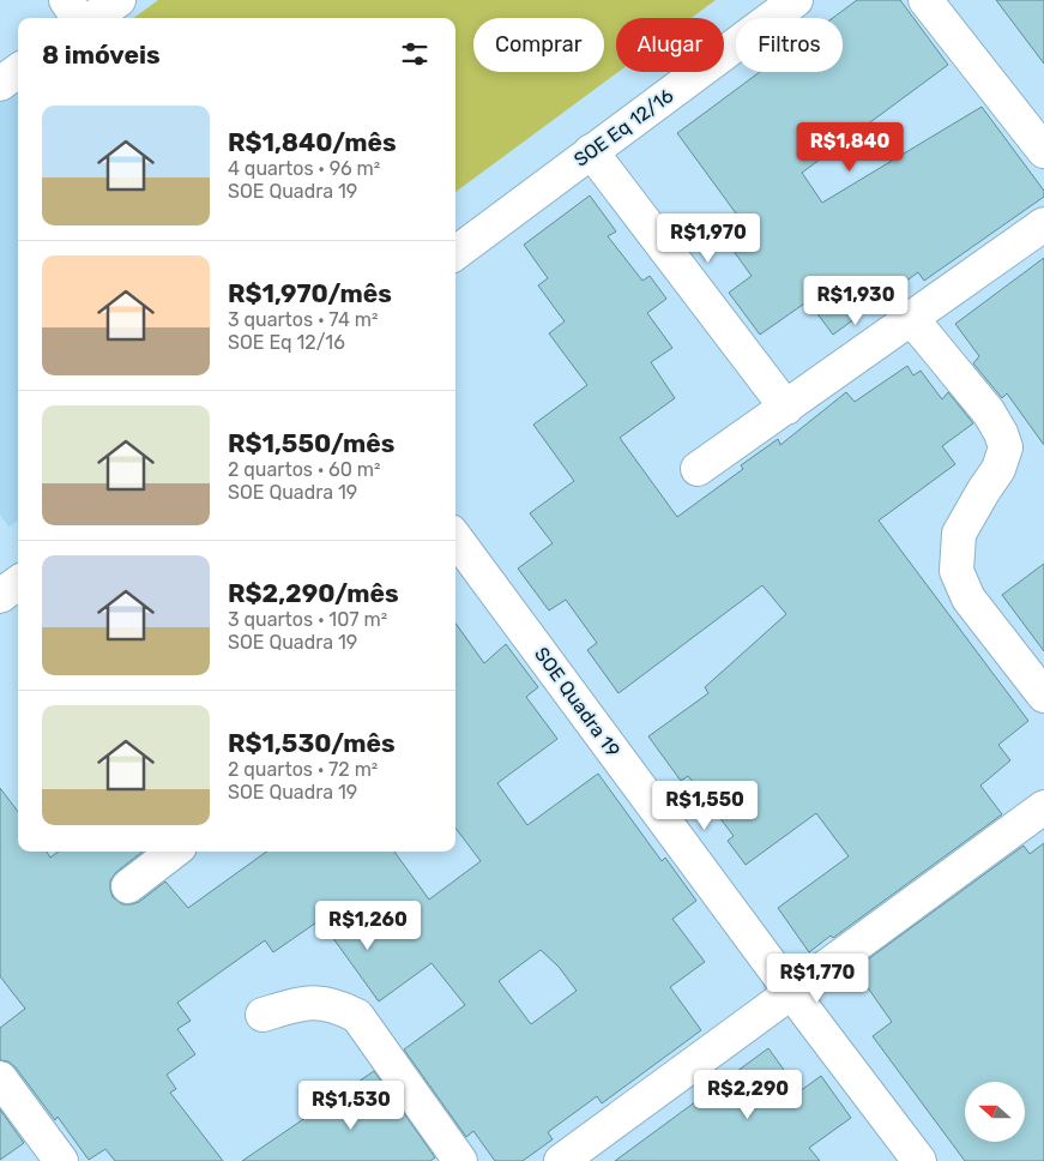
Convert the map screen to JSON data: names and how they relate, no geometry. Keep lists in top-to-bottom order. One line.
{"streets":{"street":["SOE Eq 12/16","SOE Quadra 19"]},"north":"left","page":{"chip":["Comprar","Alugar","Filtros"],"heading":"8 imóveis","list":[{"name":"R$1,840/mês","note":"4 quartos · 96 m² · SOE Quadra 19"},{"name":"R$1,970/mês","note":"3 quartos · 74 m² · SOE Eq 12/16"},{"name":"R$1,550/mês","note":"2 quartos · 60 m² · SOE Quadra 19"},{"name":"R$2,290/mês","note":"3 quartos · 107 m² · SOE Quadra 19"},{"name":"R$1,530/mês","note":"2 quartos · 72 m² · SOE Quadra 19"}],"price":["R$1,840","R$1,970","R$1,930","R$1,550","R$1,260","R$1,770","R$2,290","R$1,530"]}}
